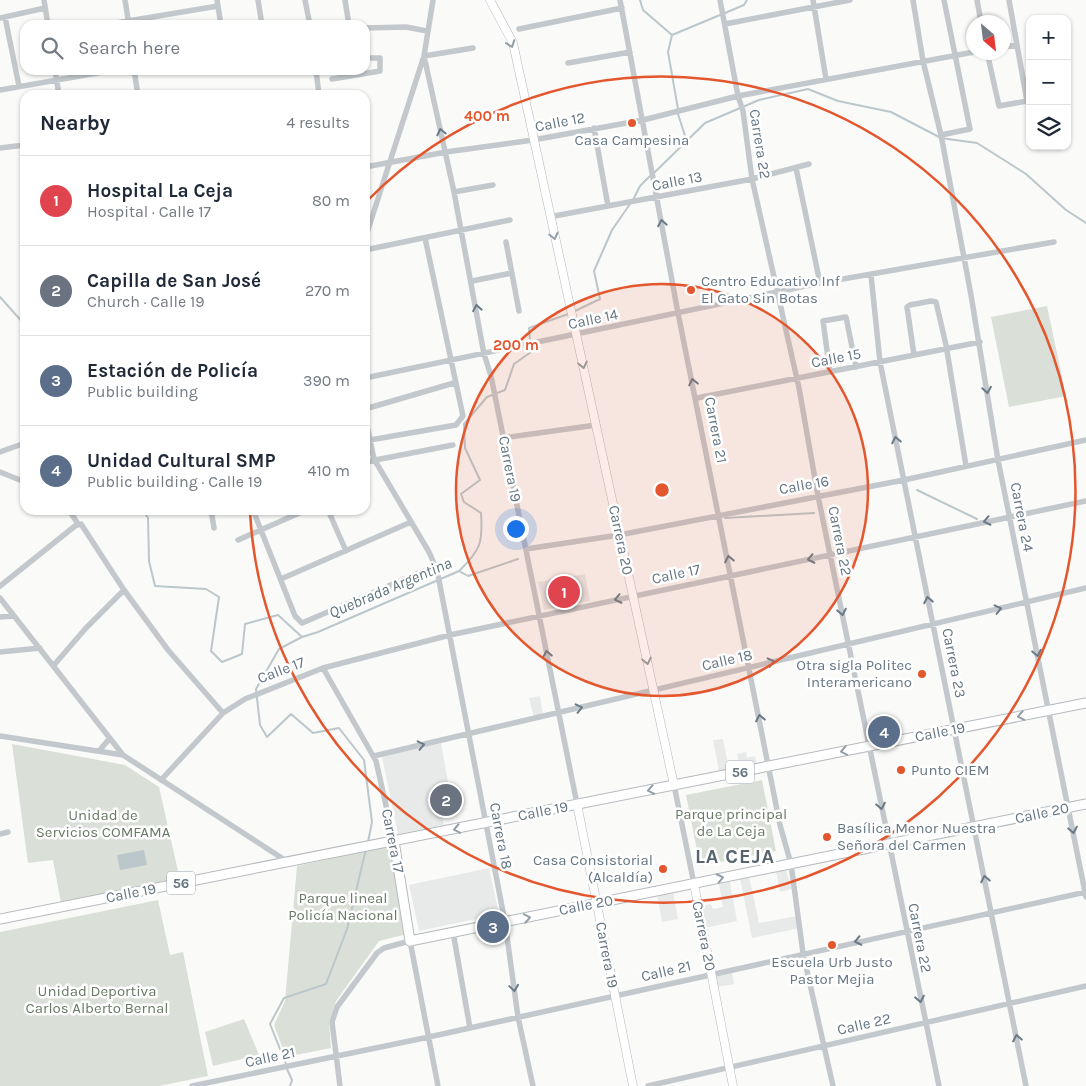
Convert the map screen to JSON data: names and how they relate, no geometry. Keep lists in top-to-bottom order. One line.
{"streets":{"main road":["Carrera 19","Carrera 20","Calle 19","56","Calle 20","Carrera 17"],"street":["Calle 12","Carrera 22","Calle 13","Calle 14","Calle 15","Carrera 21","Calle 16","Carrera 24","Calle 17","Calle 18","Carrera 23","Carrera 18","Calle 21","Calle 22"]},"crossings":[["Calle 12","Carrera 22"],["Calle 12","Carrera 21"],["Calle 12","Carrera 19"],["Calle 12","Carrera 24"],["Calle 12","Carrera 20"],["Carrera 22","Calle 13"],["Carrera 22","Calle 14"],["Carrera 22","Calle 15"],["Carrera 22","Calle 16"],["Carrera 22","Calle 17"],["Carrera 22","Calle 18"],["Carrera 22","Calle 19"],["Carrera 22","Calle 20"],["Carrera 22","Calle 21"],["Carrera 22","Calle 22"],["Calle 13","Carrera 21"],["Calle 13","Carrera 20"],["Calle 14","Carrera 21"],["Calle 14","Carrera 19"],["Calle 14","Carrera 24"],["Calle 14","Carrera 20"],["Calle 14","Carrera 23"],["Calle 15","Carrera 21"],["Calle 15","Carrera 24"],["Calle 15","Carrera 23"],["Carrera 21","Calle 16"],["Carrera 21","Calle 17"],["Carrera 21","Calle 18"],["Carrera 21","Calle 19"],["Carrera 21","Calle 20"],["Carrera 21","Calle 21"],["Carrera 21","Calle 22"],["Carrera 19","Calle 16"],["Carrera 19","Calle 17"],["Carrera 19","Calle 18"],["Carrera 19","Calle 19"],["Carrera 19","Calle 20"],["Carrera 19","Calle 21"],["Calle 16","Carrera 24"],["Calle 16","Carrera 20"],["Calle 16","Carrera 23"],["Carrera 24","Calle 17"],["Carrera 24","Calle 18"],["Carrera 24","Calle 19"],["Carrera 24","Calle 20"],["Carrera 24","Calle 21"],["Carrera 20","Calle 17"],["Carrera 20","Calle 18"],["Carrera 20","Calle 19"],["Carrera 20","Calle 20"],["Carrera 20","Calle 21"],["Carrera 20","Calle 22"],["Calle 17","Carrera 23"],["Calle 17","Carrera 18"],["Calle 17","Carrera 17"],["Calle 18","Carrera 23"],["Calle 18","Carrera 18"],["Calle 18","Carrera 17"],["Carrera 23","Calle 19"],["Carrera 23","Calle 20"],["Carrera 23","Calle 21"],["Carrera 23","Calle 22"],["Calle 19","Carrera 18"],["Calle 19","Carrera 17"],["Calle 20","Carrera 18"],["Calle 20","Carrera 17"],["Carrera 18","Calle 21"],["Carrera 17","Calle 21"]],"one_way":["Carrera 20","Calle 18","Carrera 23"],"districts":["LA CEJA"],"water":["Quebrada Argentina"],"parks":["Parque principal de La Ceja","Unidad de Servicios COMFAMA","Parque lineal Policía Nacional","Unidad Deportiva Carlos Alberto Bernal"],"places":["Casa Campesina","Centro Educativo Inf El Gato Sin Botas","Otra sigla Politec Interamericano","Punto CIEM","Basílica Menor Nuestra Señora del Carmen","Casa Consistorial (Alcaldía)","Escuela Urb Justo Pastor Mejia"],"north":"bottom right","page":{"map_buttons":["+","−"],"search":"Search here","heading":["Nearby","4 results"],"list":[{"mark":"1","name":"Hospital La Ceja","note":"Hospital · Calle 17","value":"80 m"},{"mark":"2","name":"Capilla de San José","note":"Church · Calle 19","value":"270 m"},{"mark":"3","name":"Estación de Policía","note":"Public building","value":"390 m"},{"mark":"4","name":"Unidad Cultural SMP","note":"Public building · Calle 19","value":"410 m"}],"pins":["1","4","2","3"]},"rings":["400 m","200 m"]}
